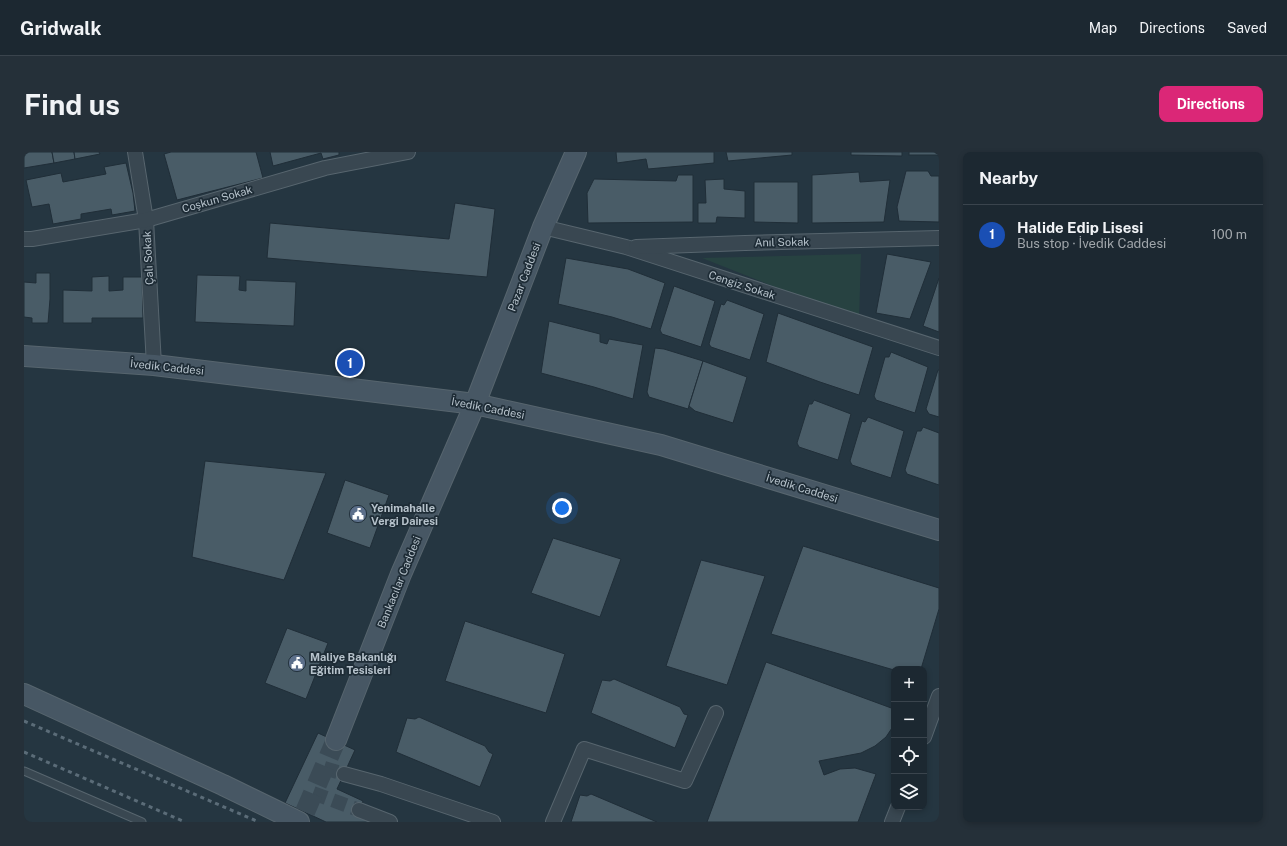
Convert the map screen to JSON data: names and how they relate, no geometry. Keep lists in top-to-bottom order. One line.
{"streets":{"main road":["Pazar Caddesi","İvedik Caddesi","Bankacılar Caddesi"],"street":["Coşkun Sokak","Anıl Sokak","Çalı Sokak","Cengiz Sokak"]},"crossings":[["Coşkun Sokak","Çalı Sokak"],["Anıl Sokak","Cengiz Sokak"],["Çalı Sokak","İvedik Caddesi"],["Pazar Caddesi","Cengiz Sokak"],["Pazar Caddesi","İvedik Caddesi"],["Pazar Caddesi","Bankacılar Caddesi"],["İvedik Caddesi","Bankacılar Caddesi"]],"places":{"public building":["Yenimahalle Vergi Dairesi","Maliye Bakanlığı Eğitim Tesisleri"]},"page":{"header":"Gridwalk","nav":["Map","Directions","Saved"],"buttons":"Directions","title":"Find us","heading":"Nearby","list":[{"mark":"1","name":"Halide Edip Lisesi","note":"Bus stop · İvedik Caddesi","value":"100 m"}],"pins":"1","map_buttons":["+","−"]}}
